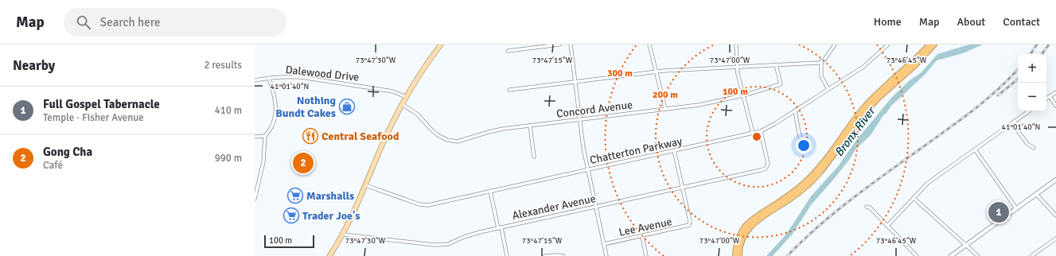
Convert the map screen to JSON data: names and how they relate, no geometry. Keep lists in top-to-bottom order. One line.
{"streets":{"street":["Dalewood Drive","Concord Avenue","Chatterton Parkway","Alexander Avenue","Lee Avenue"]},"crossings":[["Chatterton Parkway","Alexander Avenue"],["Alexander Avenue","Lee Avenue"]],"water":["Bronx River"],"places":{"shop":["Nothing Bundt Cakes"],"restaurant":["Central Seafood"],"supermarket":["Marshalls","Trader Joe's"]},"scale_bar":"100 m","page":{"header":"Map","search":"Search here","nav":["Home","Map","About","Contact"],"heading":["Nearby","2 results"],"map_buttons":["+","−"],"list":[{"mark":"1","name":"Full Gospel Tabernacle","note":"Temple · Fisher Avenue","value":"410 m"},{"mark":"2","name":"Gong Cha","note":"Café","value":"990 m"}],"pins":["2","1"],"scale":"100 m"},"coordinates":["73°47'30\"W","73°47'15\"W","73°47'00\"W","73°46'45\"W","41°01'40\"N"],"rings":["300 m","100 m","200 m"]}
